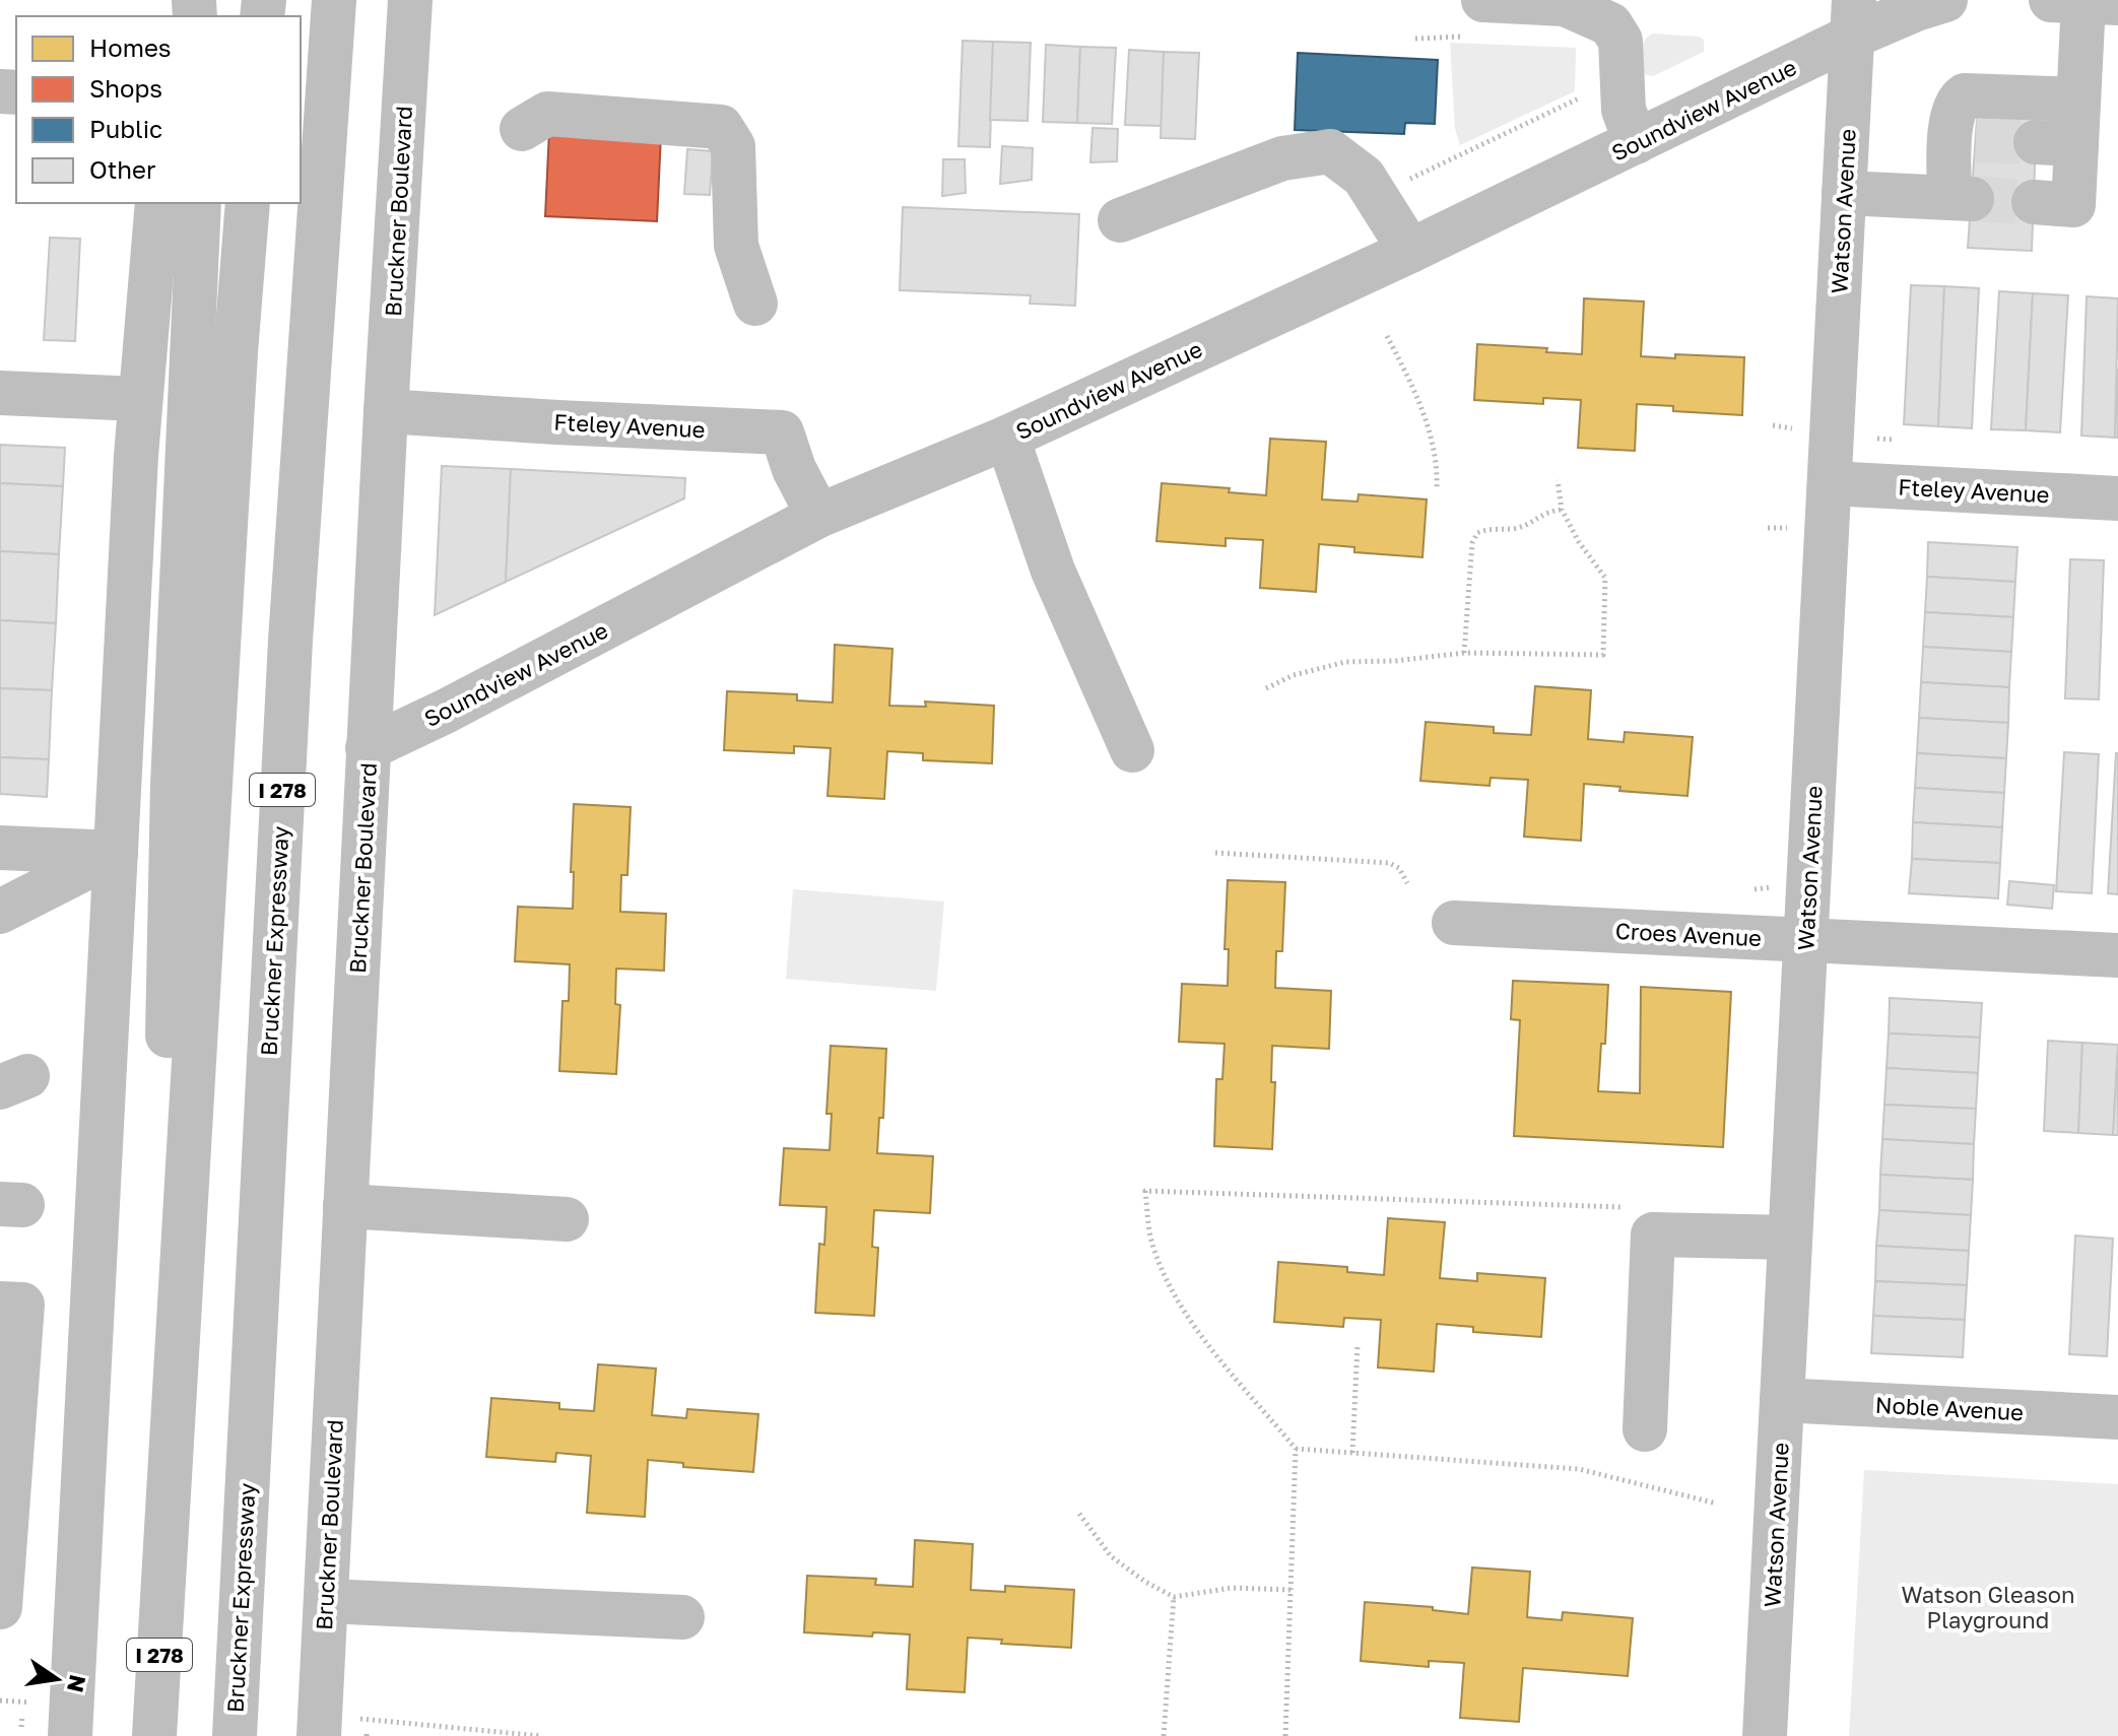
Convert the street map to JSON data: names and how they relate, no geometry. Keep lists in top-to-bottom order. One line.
{"streets":{"main road":["Soundview Avenue","Bruckner Boulevard","Watson Avenue","Fteley Avenue","I 278","Croes Avenue","Bruckner Expressway","Noble Avenue"]},"crossings":[["Soundview Avenue","Bruckner Boulevard"],["Soundview Avenue","Watson Avenue"],["Soundview Avenue","Fteley Avenue"],["Bruckner Boulevard","Fteley Avenue"],["Watson Avenue","Fteley Avenue"],["Watson Avenue","Croes Avenue"],["Watson Avenue","Noble Avenue"]],"parks":["Watson Gleason Playground"],"legend":["Homes","Shops","Public","Other"],"north":"right"}
